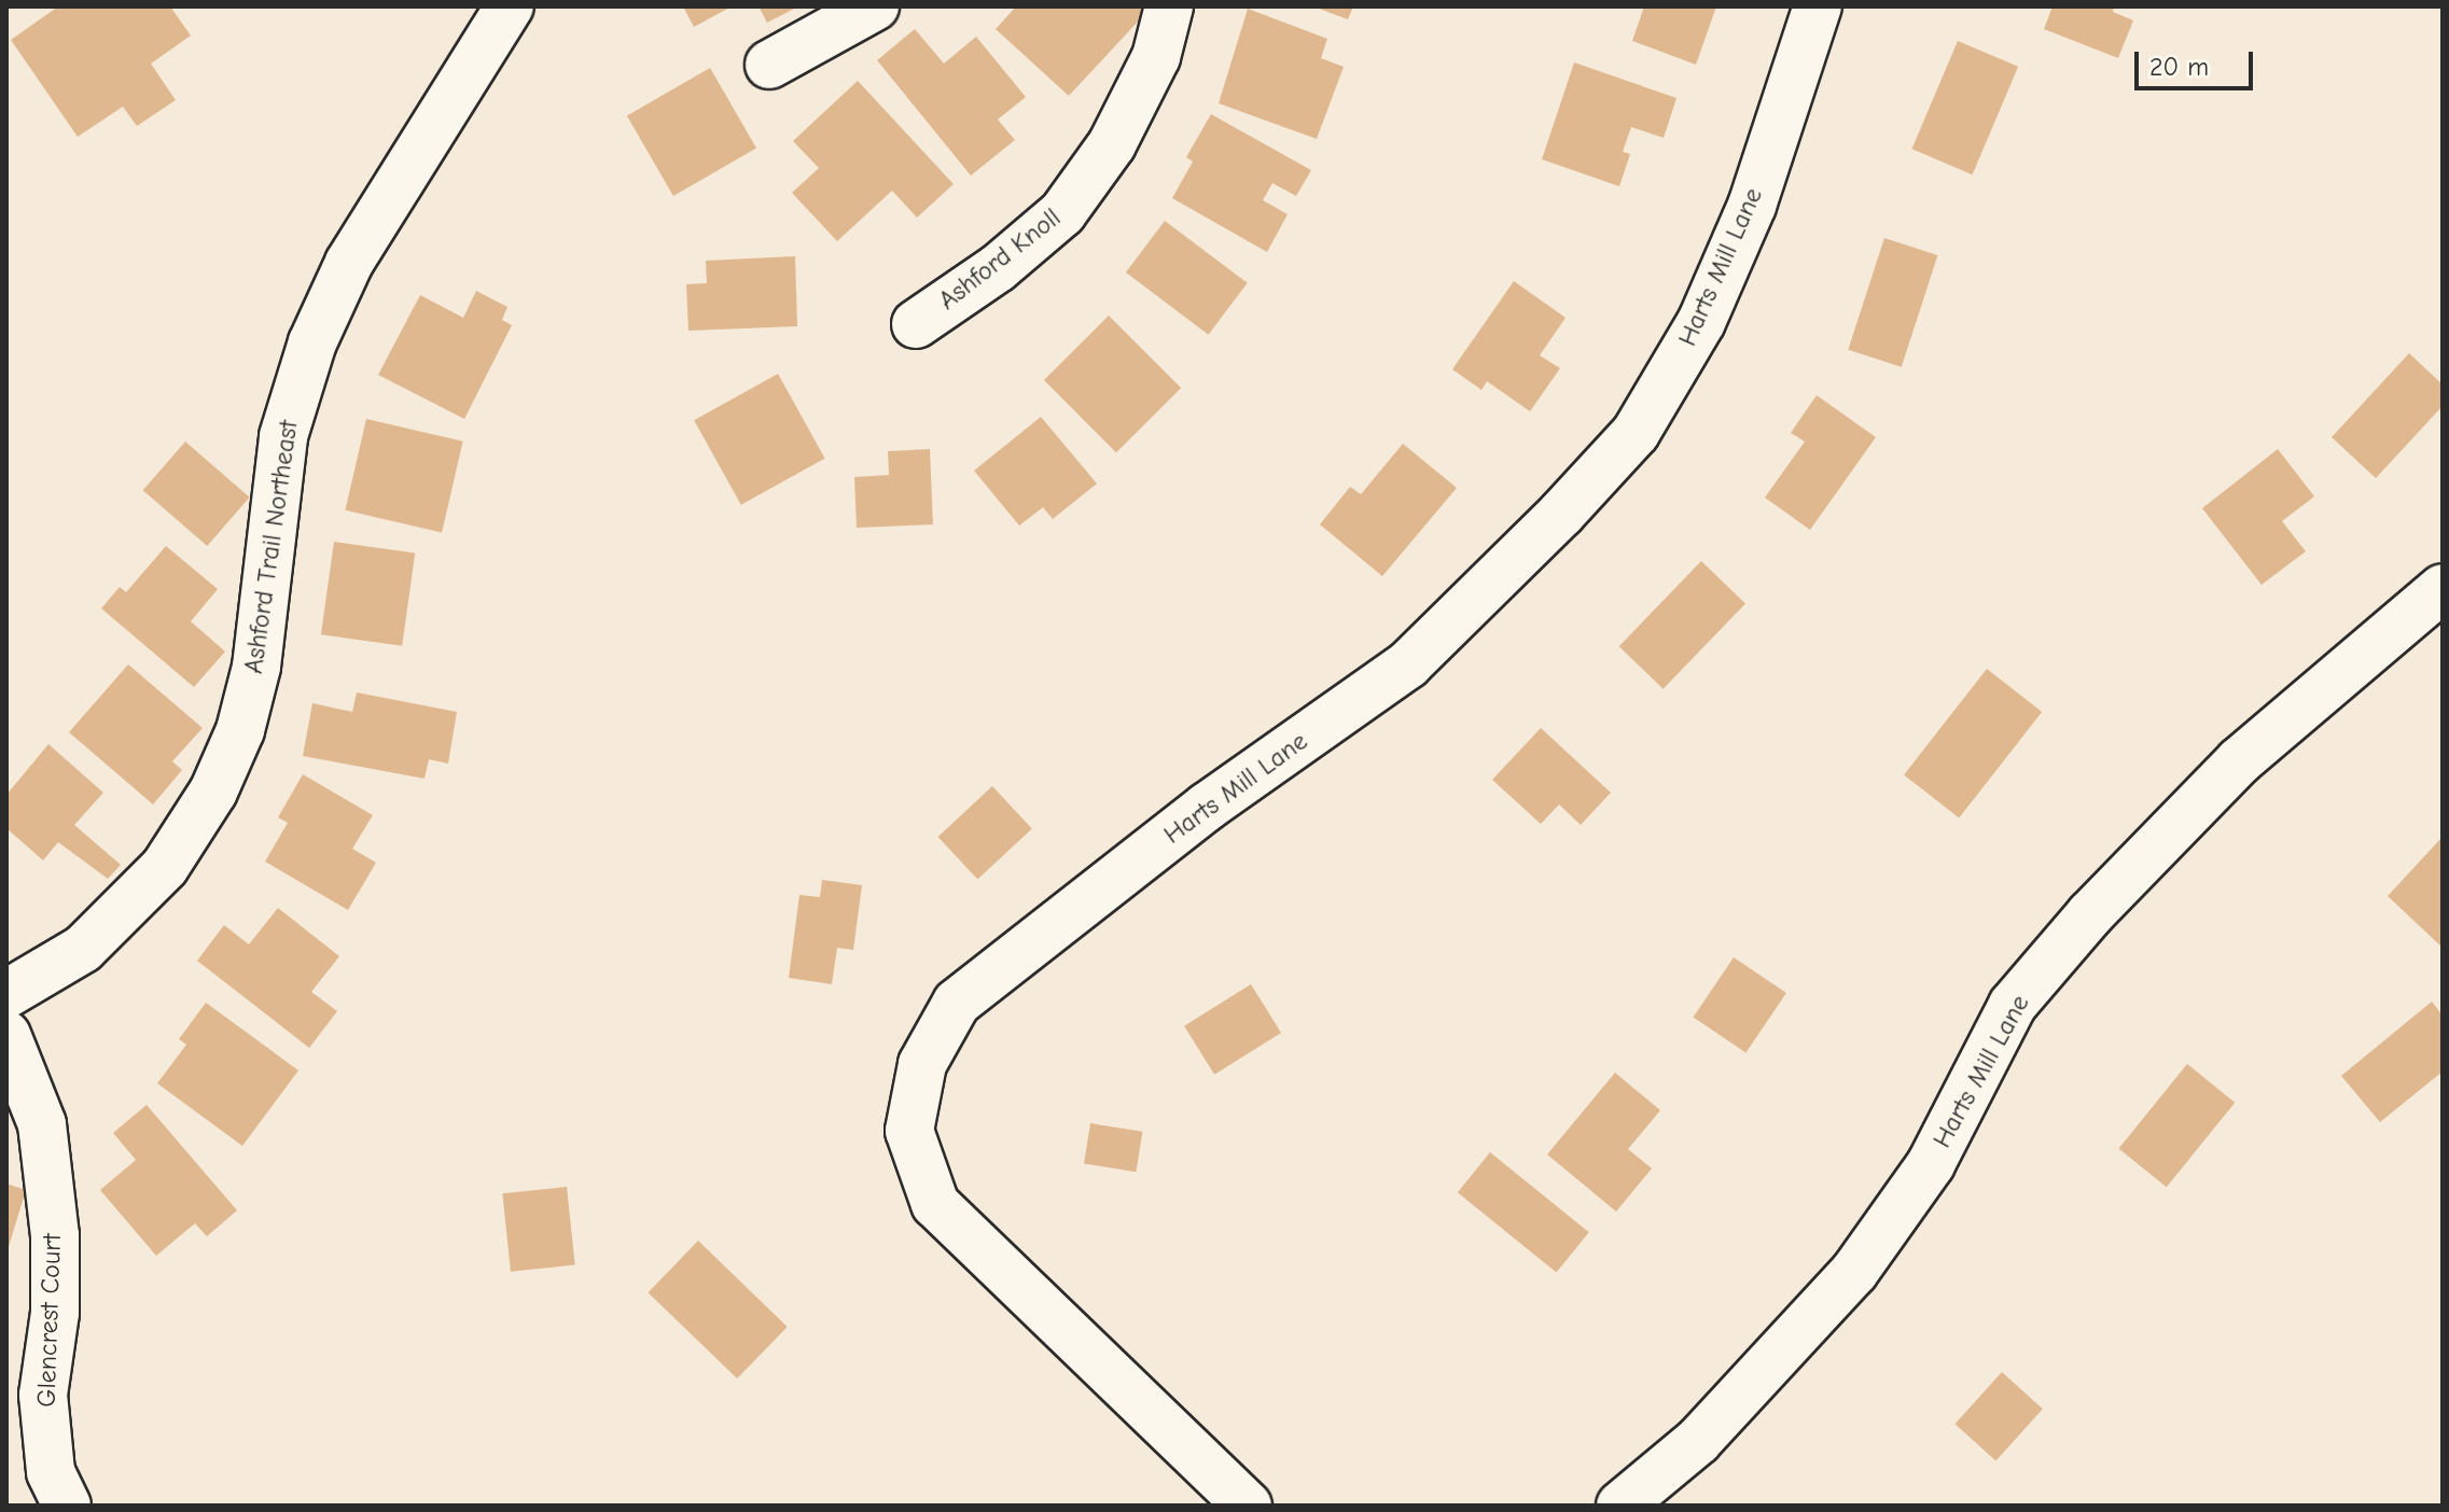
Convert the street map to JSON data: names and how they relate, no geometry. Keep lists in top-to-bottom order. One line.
{"streets":{"street":["Ashford Knoll","Harts Mill Lane","Ashford Trail Northeast","Glencrest Court"]},"scale_bar":"20 m"}
